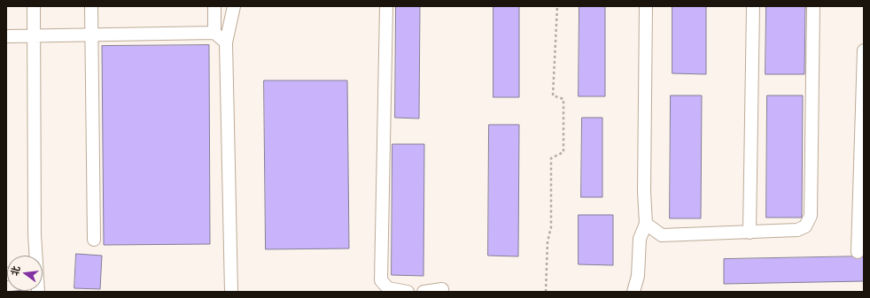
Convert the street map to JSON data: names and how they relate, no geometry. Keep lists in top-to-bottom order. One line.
{"north":"left"}
